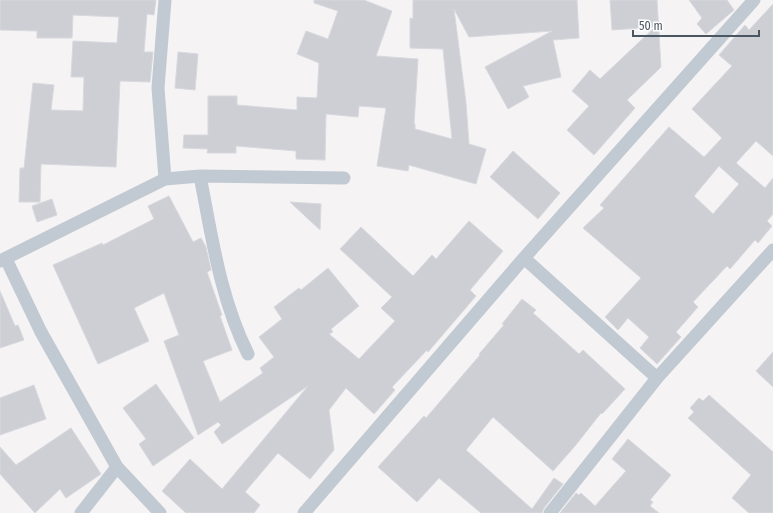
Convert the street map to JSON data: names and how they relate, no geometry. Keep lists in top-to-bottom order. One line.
{"scale_bar":"50 m"}
